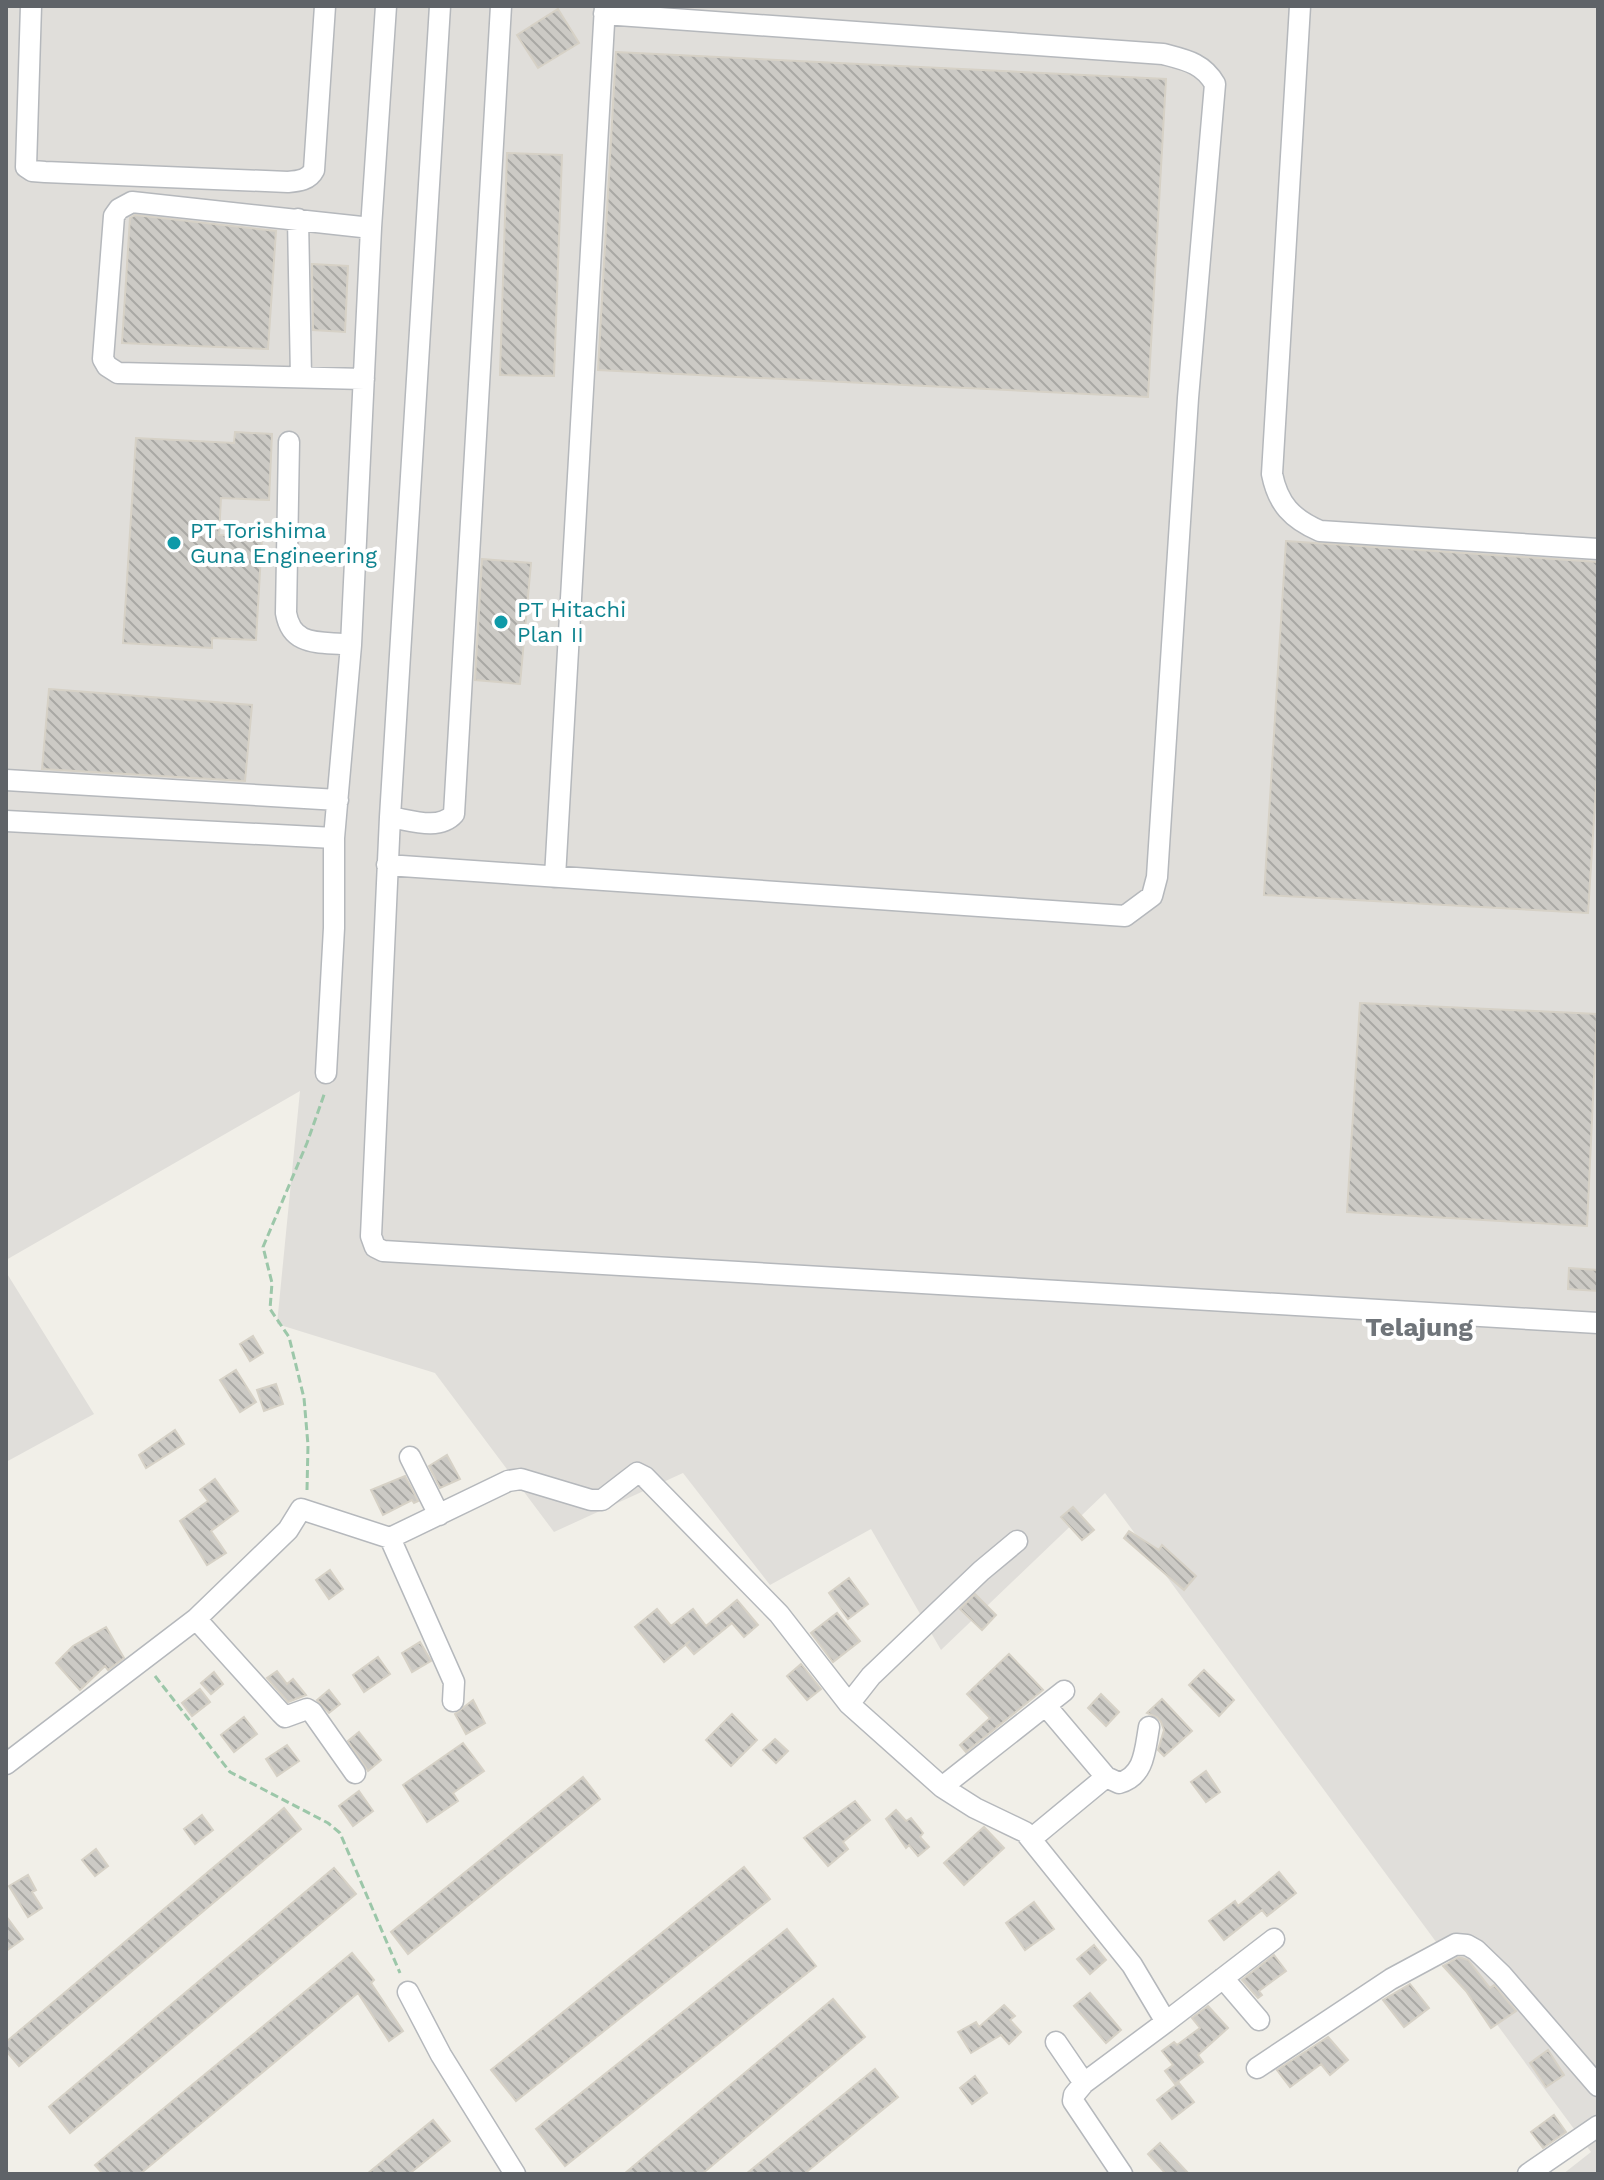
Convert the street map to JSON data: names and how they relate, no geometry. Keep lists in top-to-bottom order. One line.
{"districts":["Telajung"],"places":["PT Torishima Guna Engineering","PT Hitachi Plan II"]}
